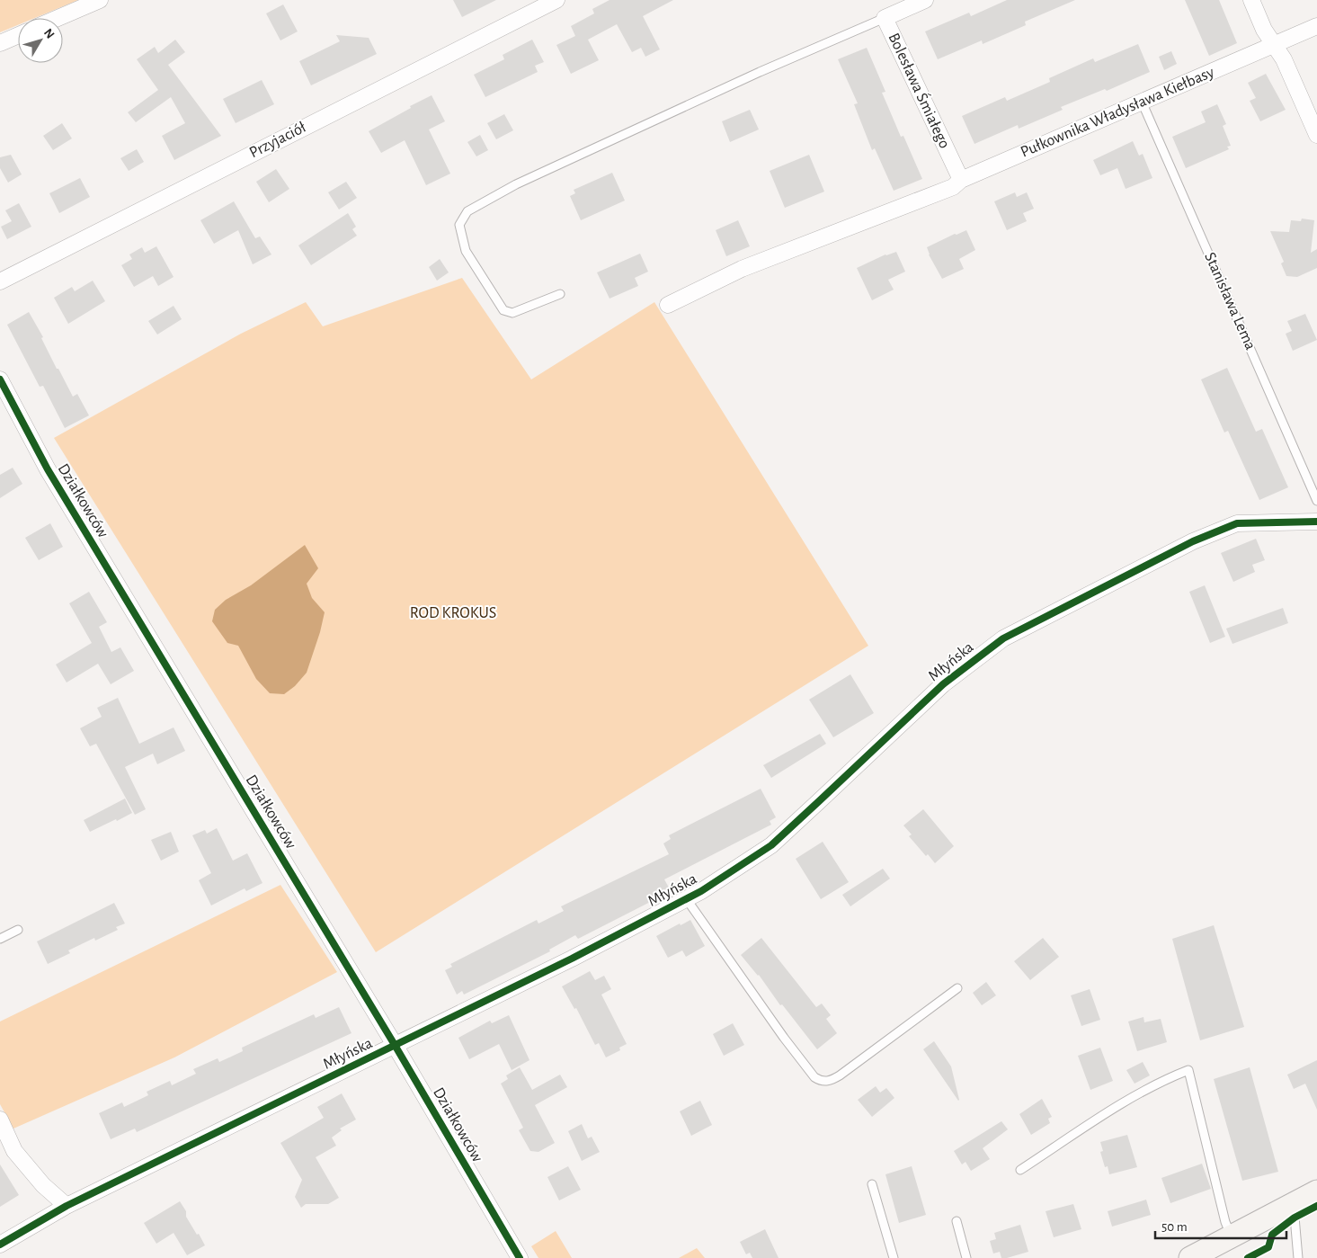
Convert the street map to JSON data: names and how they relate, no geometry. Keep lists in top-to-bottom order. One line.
{"streets":{"street":["Bolesława Śmiałego","Pułkownika Władysława Kiełbasy","Przyjaciół","Działkowców","Młyńska"],"lane":["Stanisława Lema"]},"crossings":[["Bolesława Śmiałego","Pułkownika Władysława Kiełbasy"],["Pułkownika Władysława Kiełbasy","Stanisława Lema"],["Działkowców","Młyńska"]],"parks":["ROD KROKUS"],"scale_bar":"50 m","north":"top right"}
